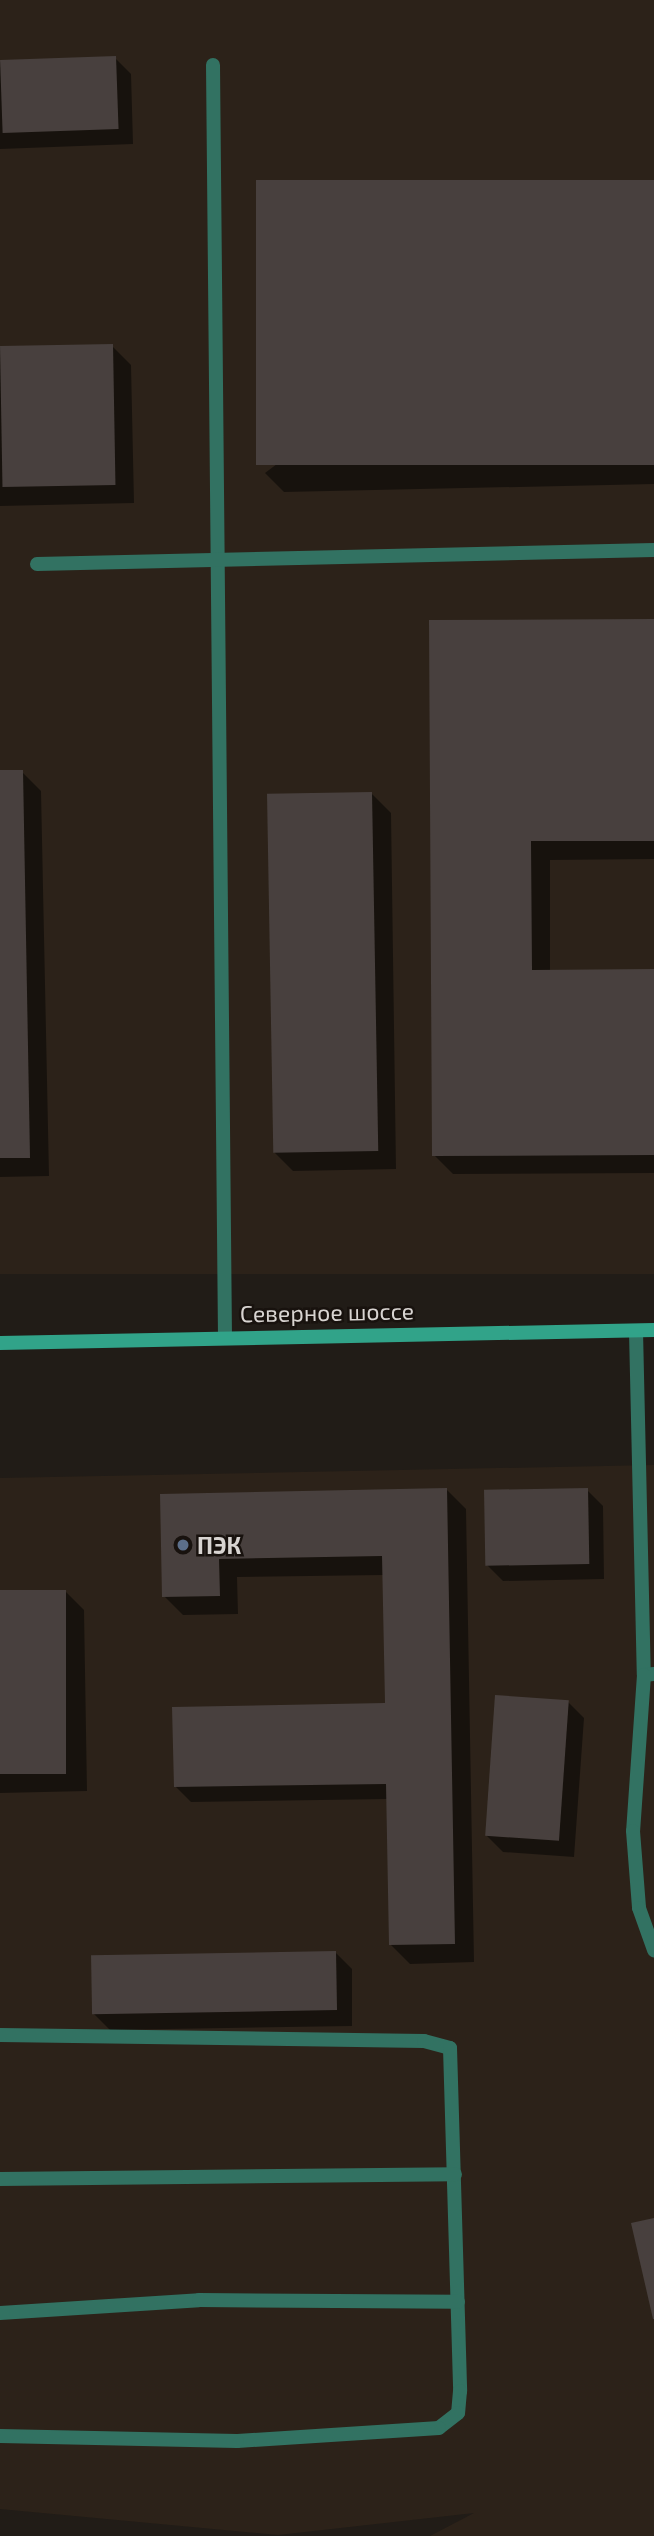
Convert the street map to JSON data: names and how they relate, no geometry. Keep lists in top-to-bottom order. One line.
{"streets":{"main road":["Северное шоссе"]},"places":["ПЭК"]}
